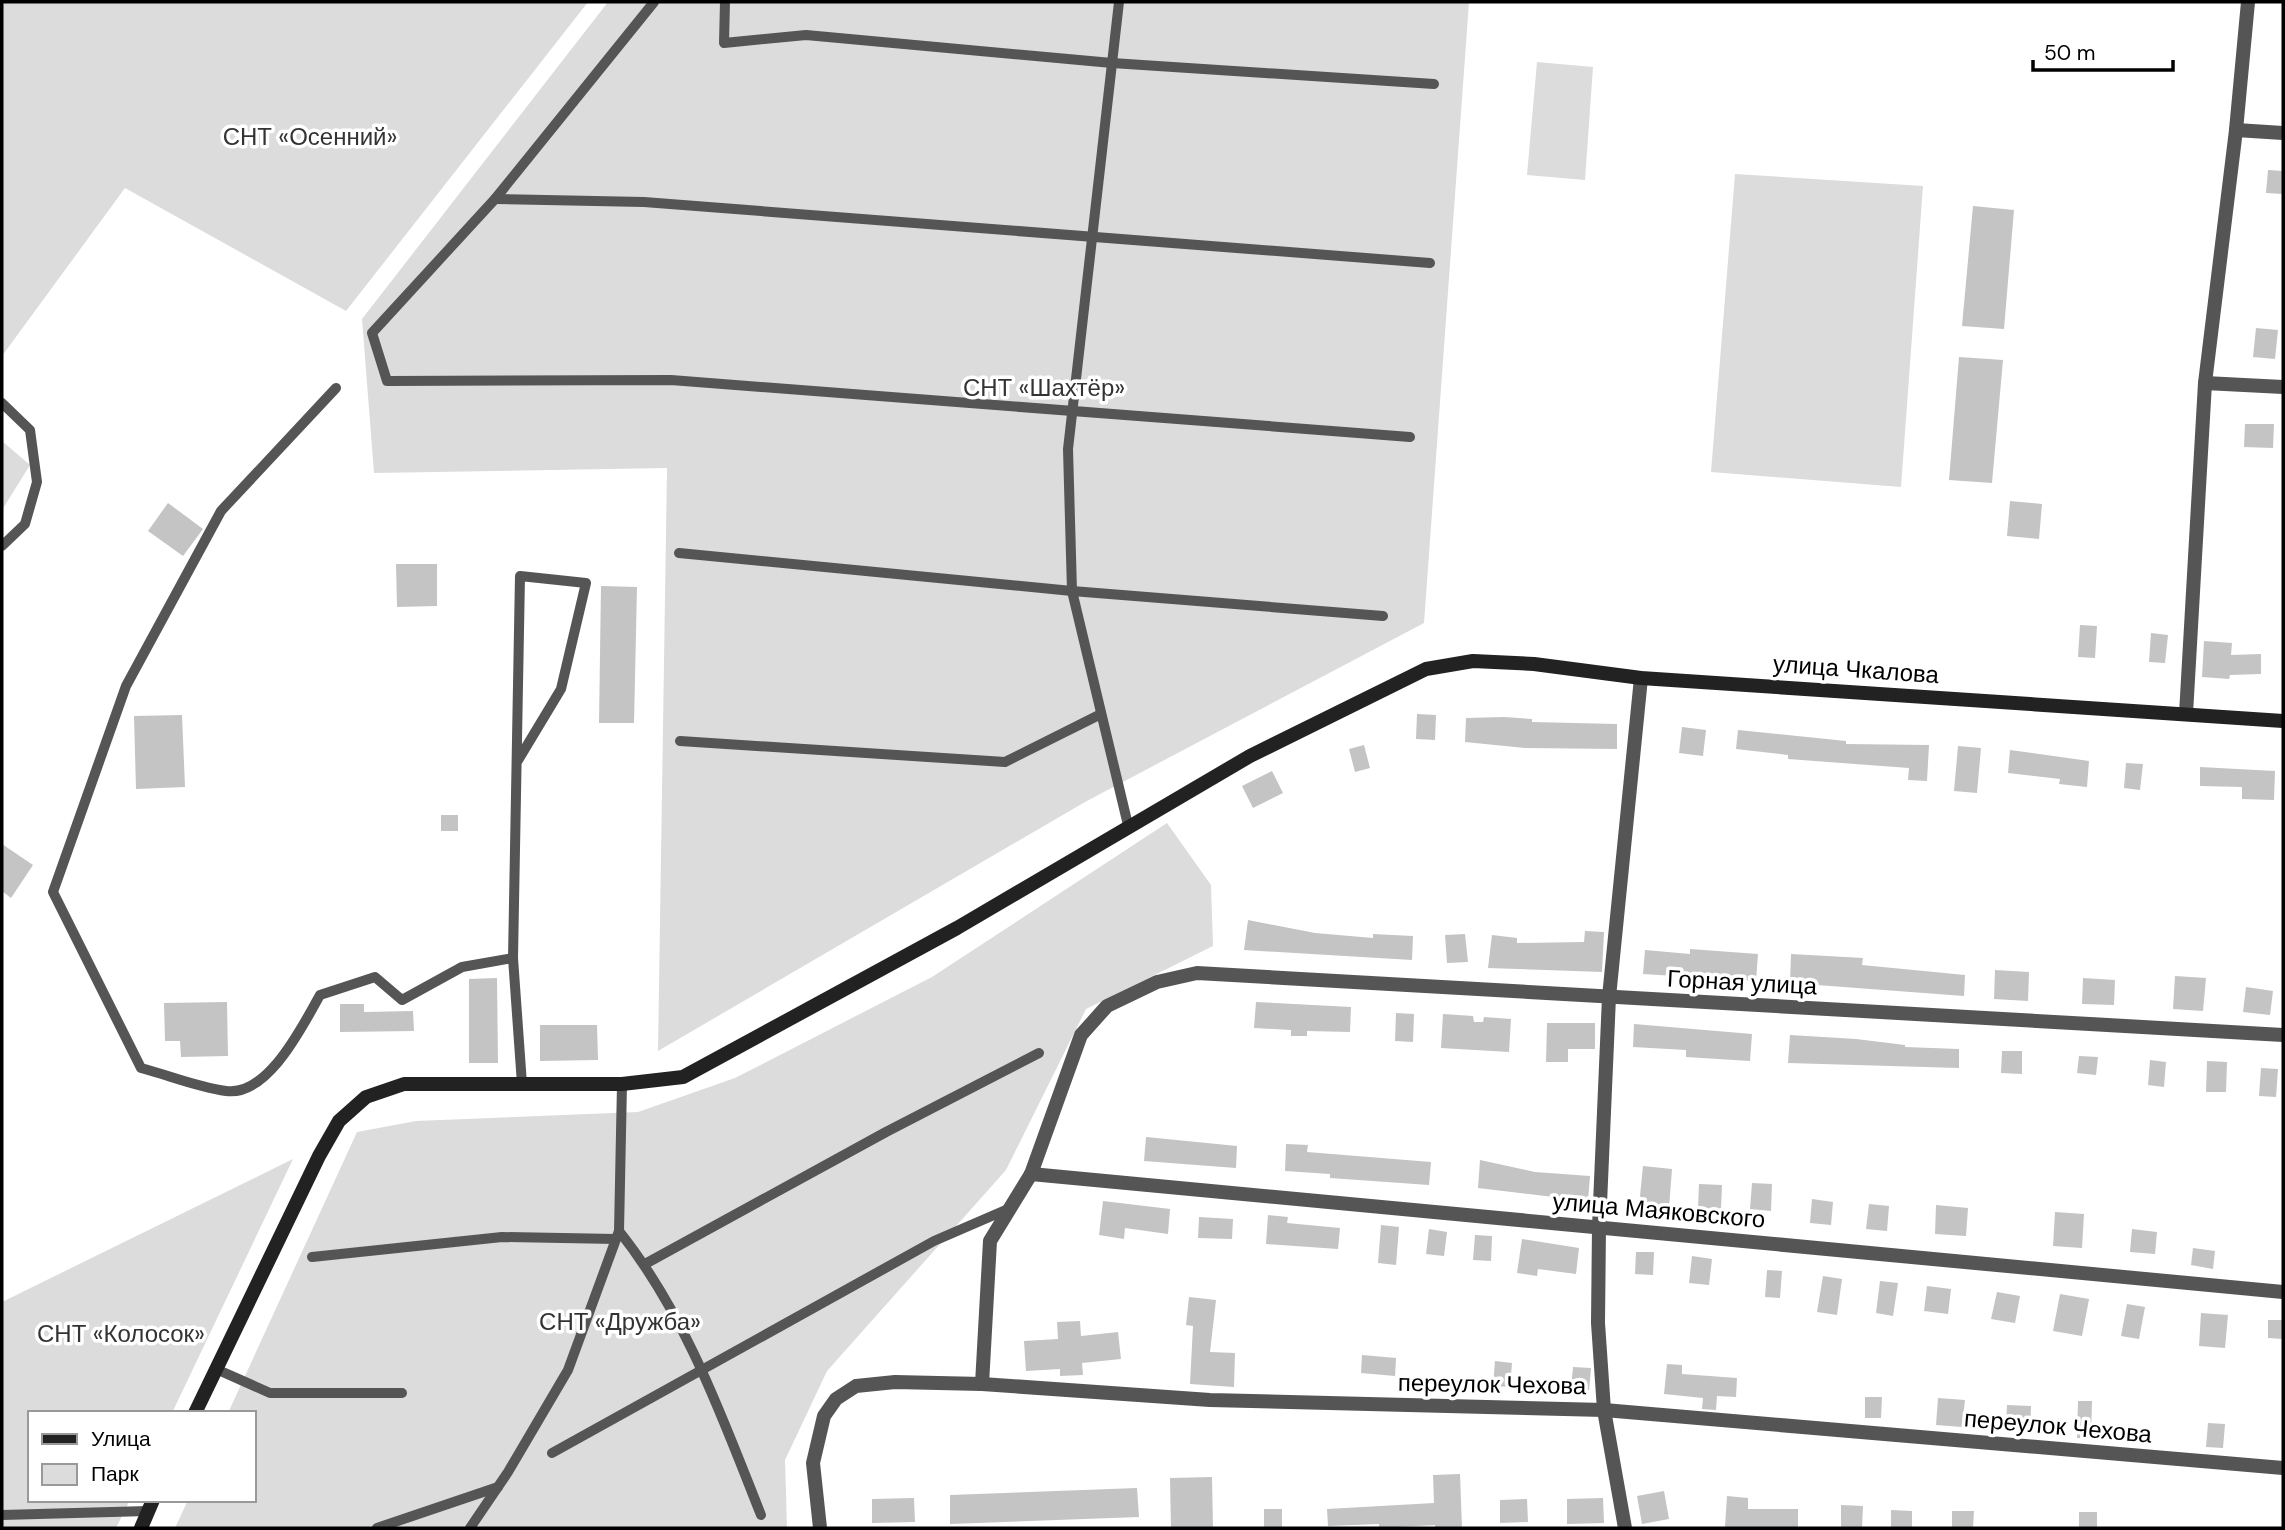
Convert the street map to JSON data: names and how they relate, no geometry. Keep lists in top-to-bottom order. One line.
{"streets":{"main road":["улица Чкалова"],"street":["Горная улица","улица Маяковского","переулок Чехова"]},"crossings":[["Горная улица","улица Маяковского"],["Горная улица","переулок Чехова"]],"parks":["СНТ «Осенний»","СНТ «Шахтёр»","СНТ «Дружба»","СНТ «Колосок»"],"legend":["Улица","Парк"],"scale_bar":"50 m"}
